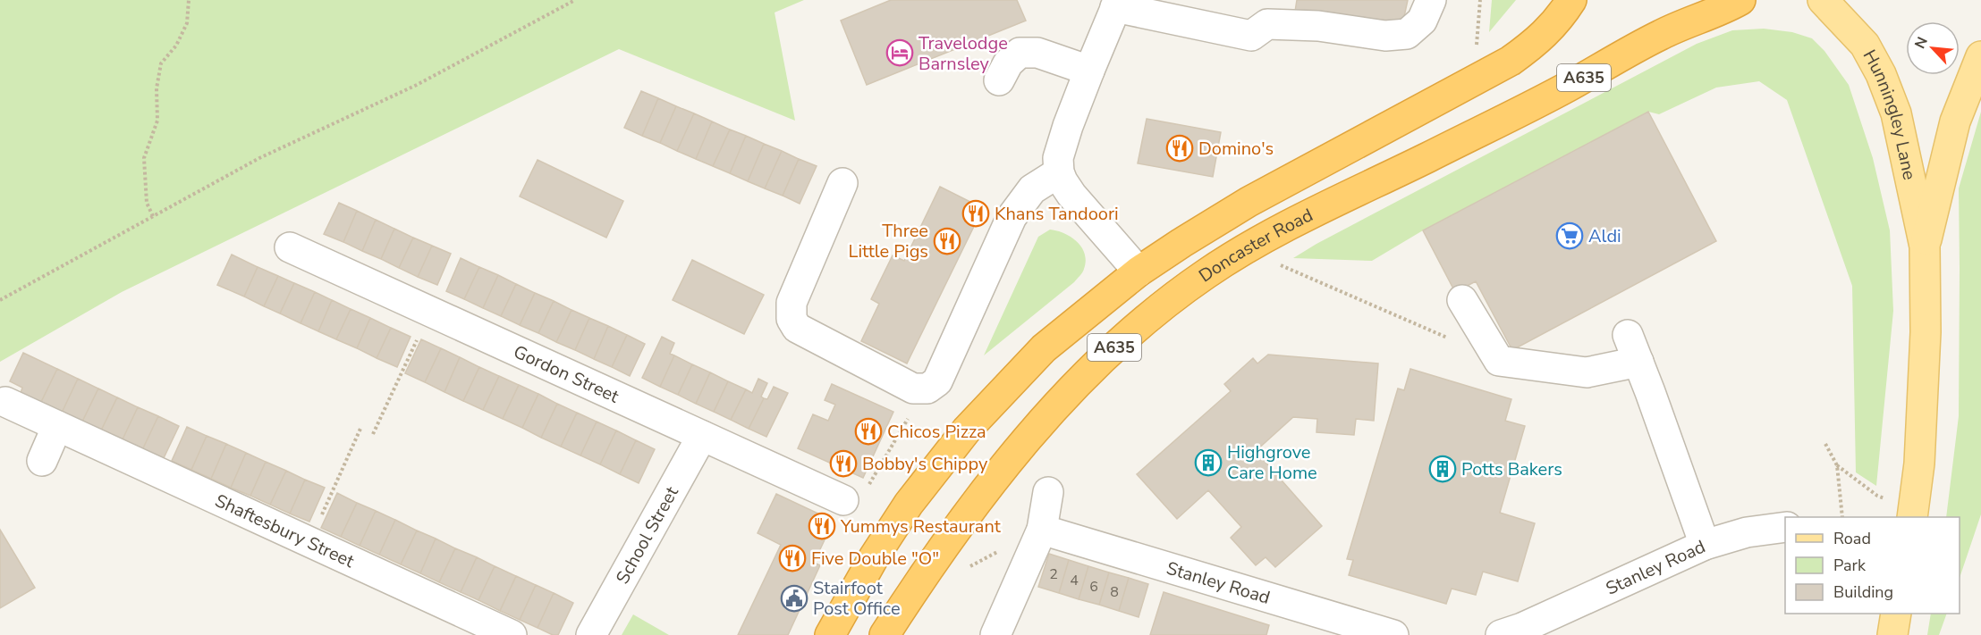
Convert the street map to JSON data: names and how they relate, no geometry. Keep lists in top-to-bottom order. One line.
{"streets":{"highway":["A635","Doncaster Road"],"main road":["Hunningley Lane"],"street":["Gordon Street","Shaftesbury Street","School Street","Stanley Road"]},"crossings":[["Gordon Street","School Street"]],"places":{"hotel":["Travelodge Barnsley"],"restaurant":["Domino's","Khans Tandoori","Three Little Pigs","Chicos Pizza","Bobby's Chippy","Yummys Restaurant","Five Double \"O\""],"supermarket":["Aldi"],"building":["Highgrove Care Home","Potts Bakers"],"public building":["Stairfoot Post Office"]},"house_numbers":["2","4","6","8"],"legend":["Road","Park","Building"],"north":"top left"}
